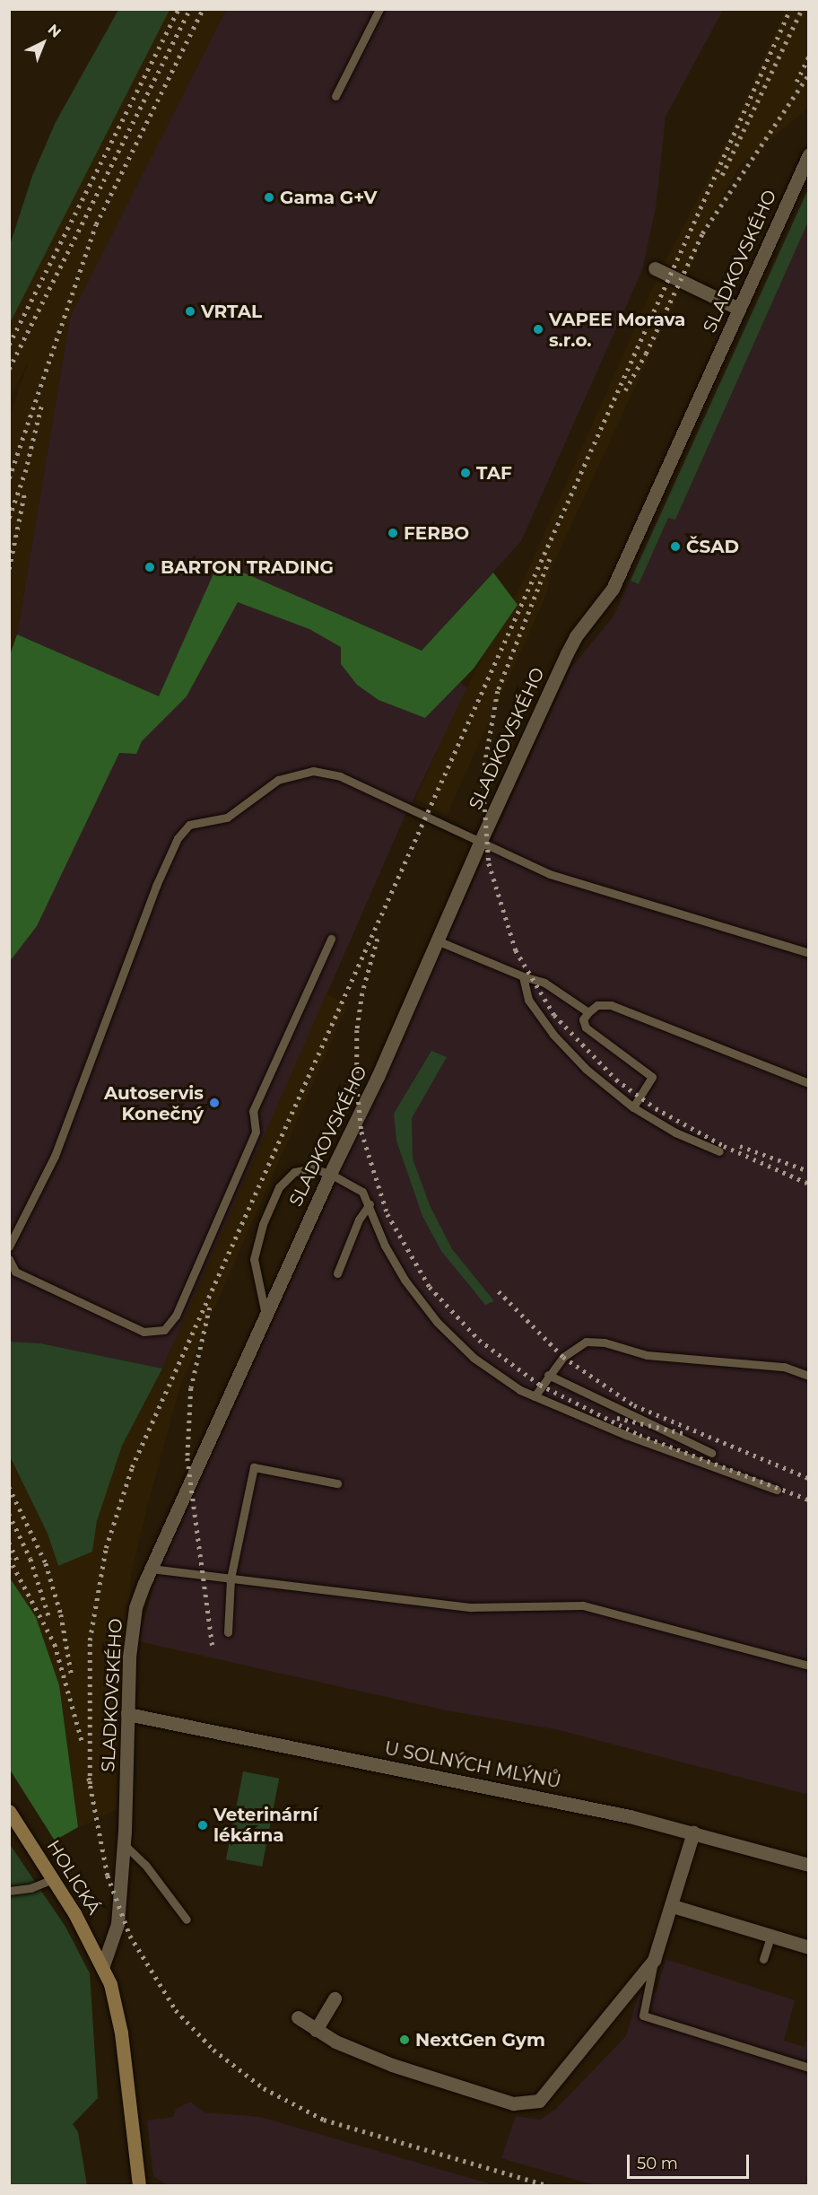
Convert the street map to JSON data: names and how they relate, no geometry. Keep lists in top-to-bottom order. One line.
{"streets":{"street":["SLADKOVSKÉHO","U SOLNÝCH MLÝNŮ","HOLICKÁ"]},"crossings":[["SLADKOVSKÉHO","U SOLNÝCH MLÝNŮ"],["SLADKOVSKÉHO","HOLICKÁ"]],"places":["Gama G+V","VRTAL","VAPEE Morava s.r.o.","TAF","FERBO","ČSAD","BARTON TRADING","Autoservis Konečný","Veterinární lékárna","NextGen Gym"],"scale_bar":"50 m","north":"top right"}
